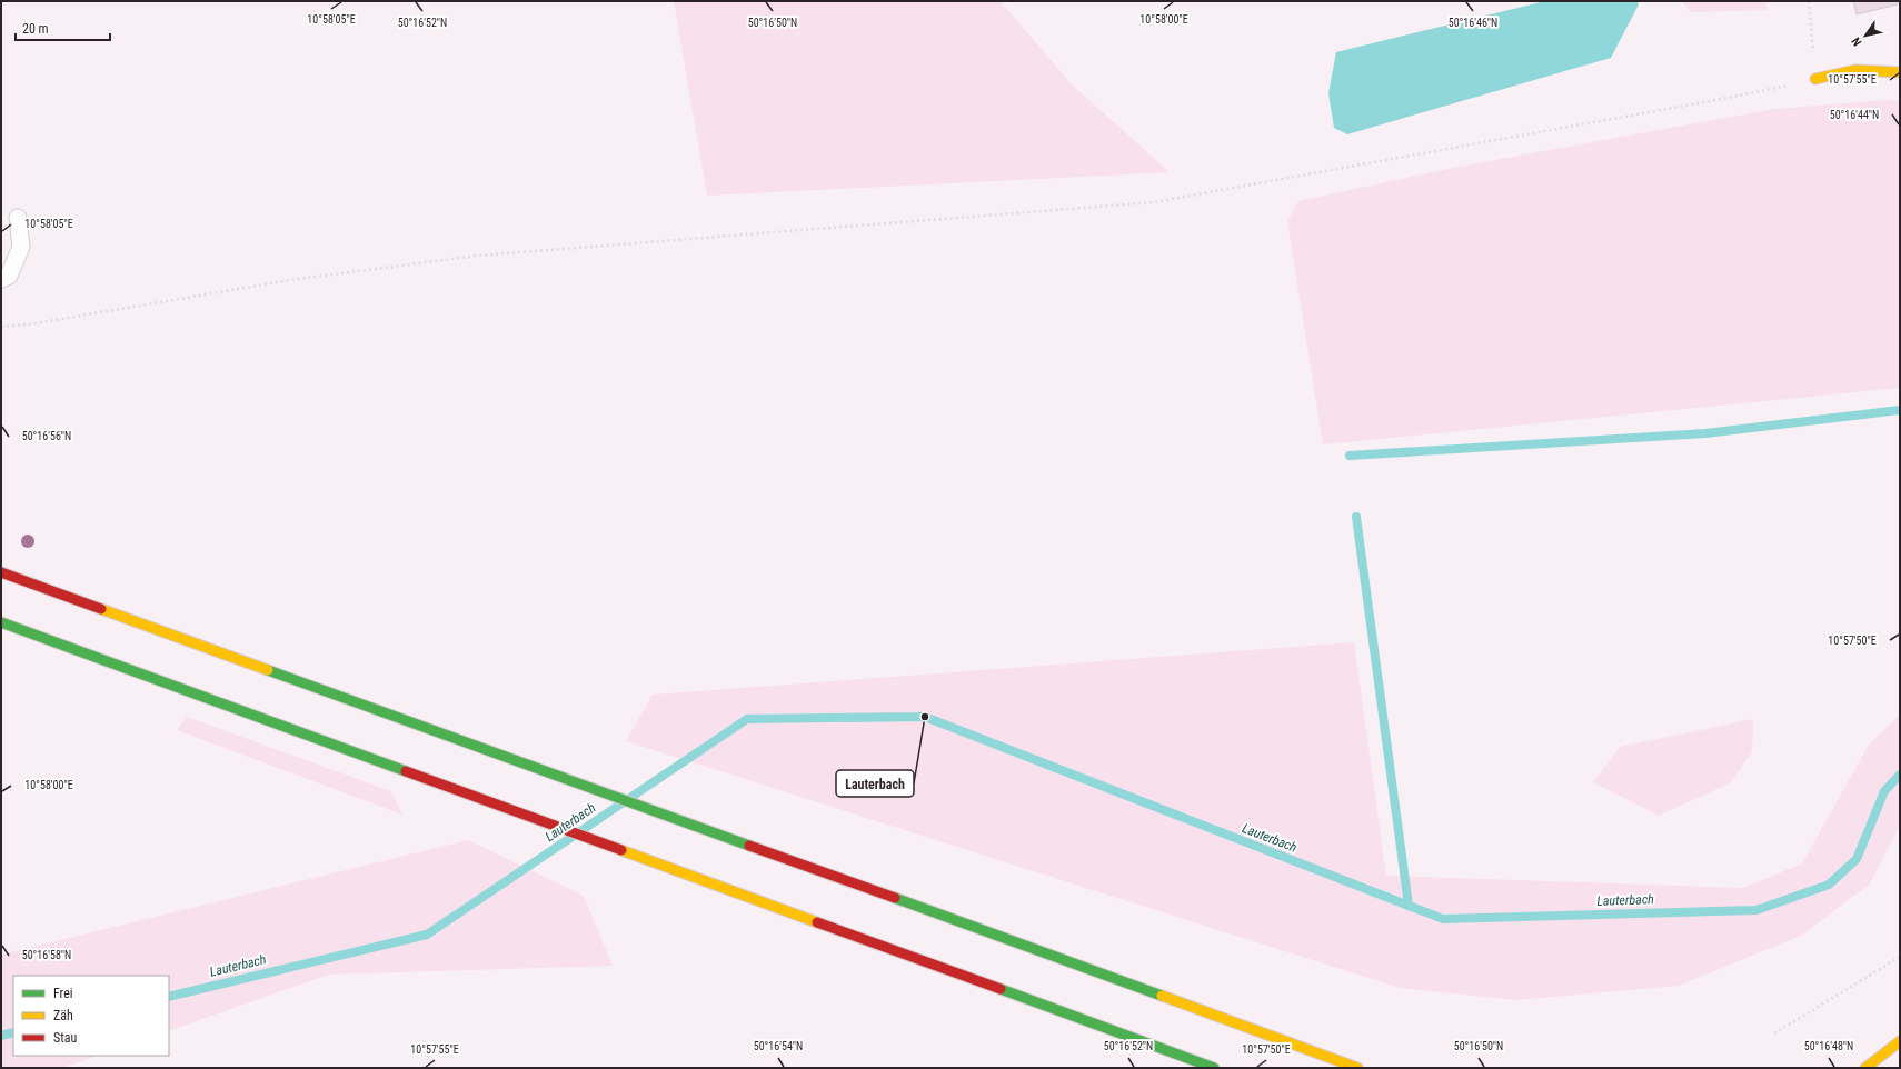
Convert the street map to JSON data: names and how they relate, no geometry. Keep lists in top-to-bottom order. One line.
{"water":["Lauterbach"],"places":["Lauterbach"],"legend":["Frei","Zäh","Stau"],"scale_bar":"20 m","north":"bottom left","coordinates":["10°58'05\"E","10°58'00\"E","50°16'52\"N","50°16'50\"N","50°16'46\"N","10°57'55\"E","50°16'44\"N","50°16'56\"N","10°57'50\"E","50°16'58\"N","50°16'54\"N","50°16'48\"N"]}
